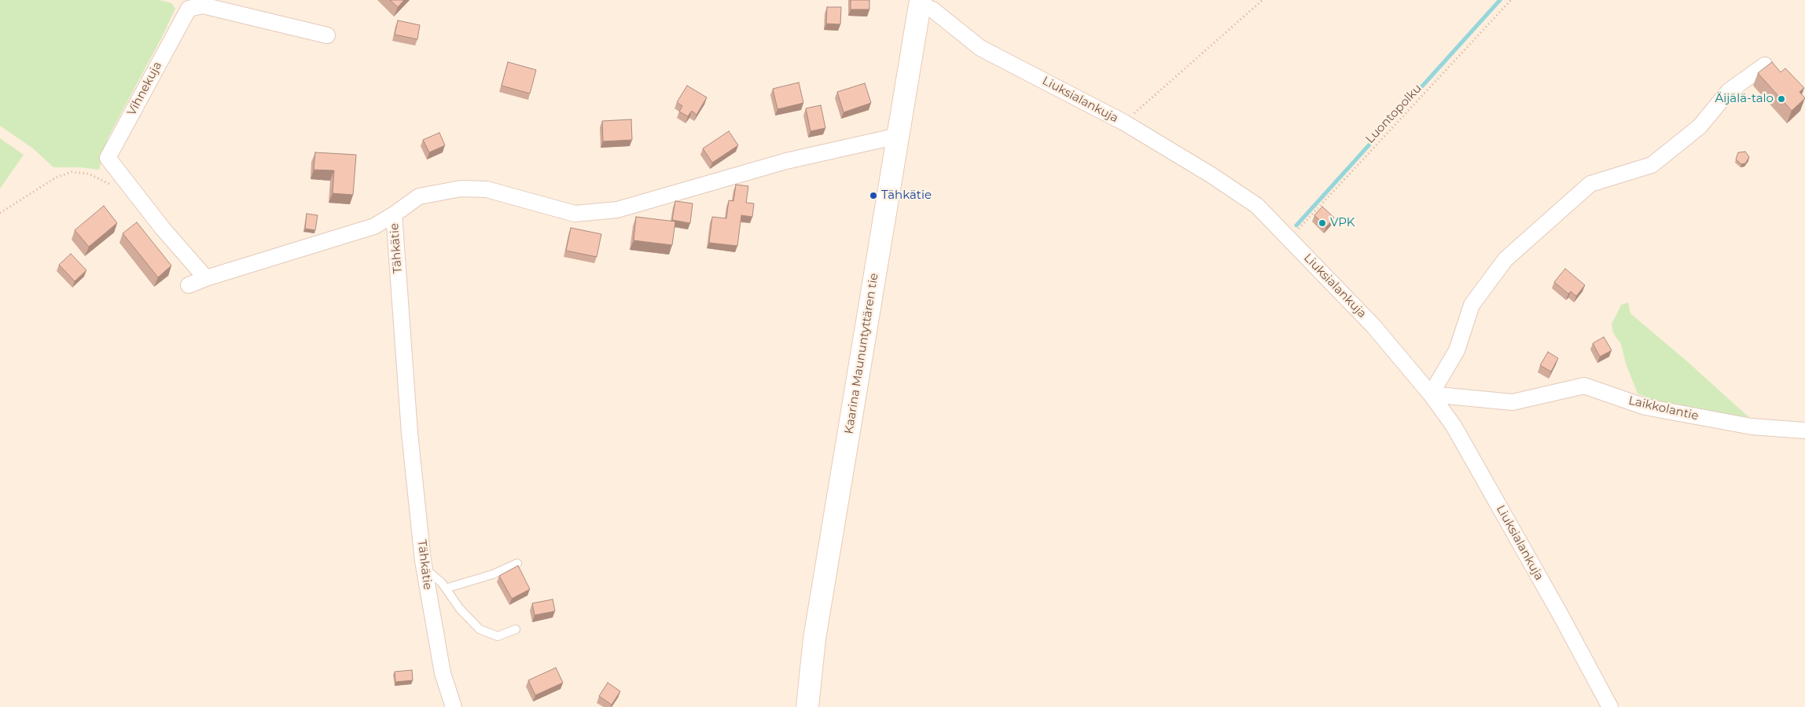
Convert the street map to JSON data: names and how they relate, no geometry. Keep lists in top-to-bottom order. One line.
{"streets":{"main road":["Kaarina Maununtyttären tie"],"street":["Vihnekuja","Liuksialankuja","Tähkätie","Laikkolantie"],"path":["Luontopolku"]},"crossings":[["Liuksialankuja","Luontopolku"],["Liuksialankuja","Kaarina Maununtyttären tie"],["Liuksialankuja","Laikkolantie"],["Tähkätie","Kaarina Maununtyttären tie"]],"places":["Äijälä-talo","Tähkätie","VPK"]}
